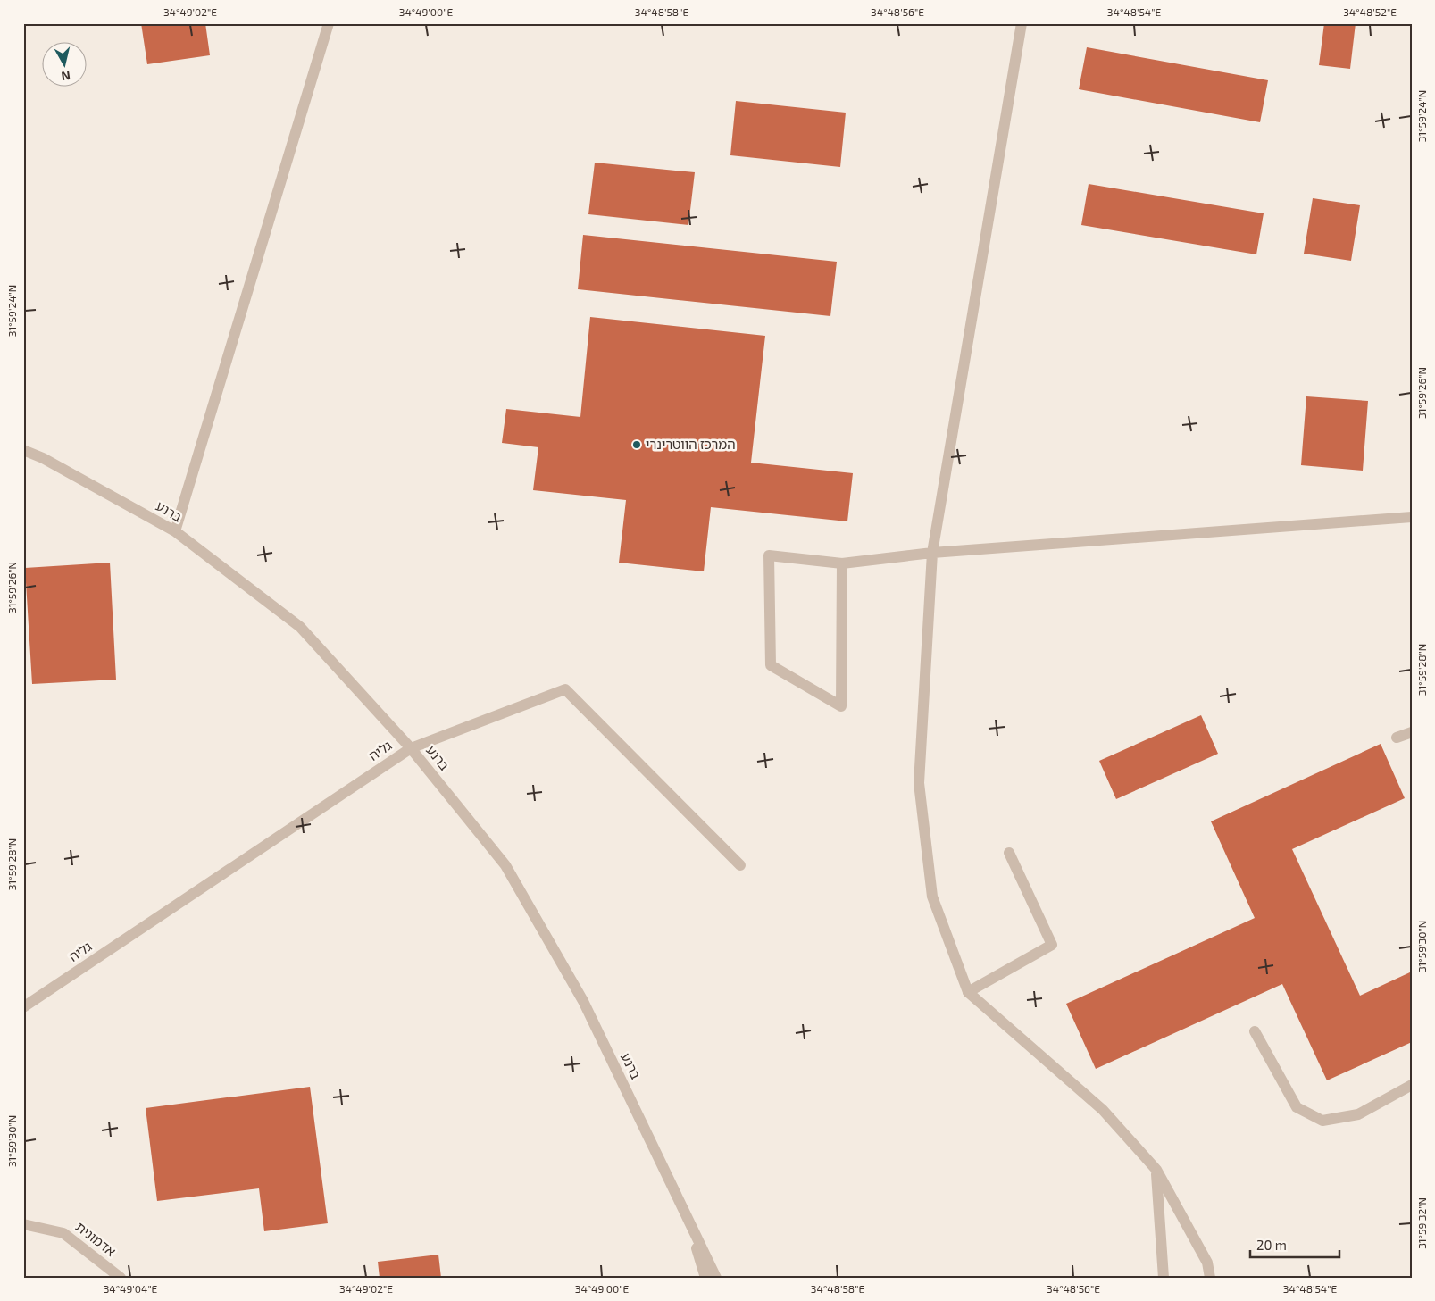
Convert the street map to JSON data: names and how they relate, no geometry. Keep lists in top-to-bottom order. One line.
{"streets":{"street":["ברנע","גליה","אדמונית"]},"crossings":[["ברנע","גליה"]],"places":["המרכז הווטרינרי"],"scale_bar":"20 m","north":"bottom","coordinates":["34°49'02\"E","34°49'00\"E","34°48'58\"E","34°48'56\"E","34°48'54\"E","34°48'52\"E","31°59'24\"N","31°59'26\"N","31°59'28\"N","31°59'30\"N","31°59'32\"N","34°49'04\"E"]}
